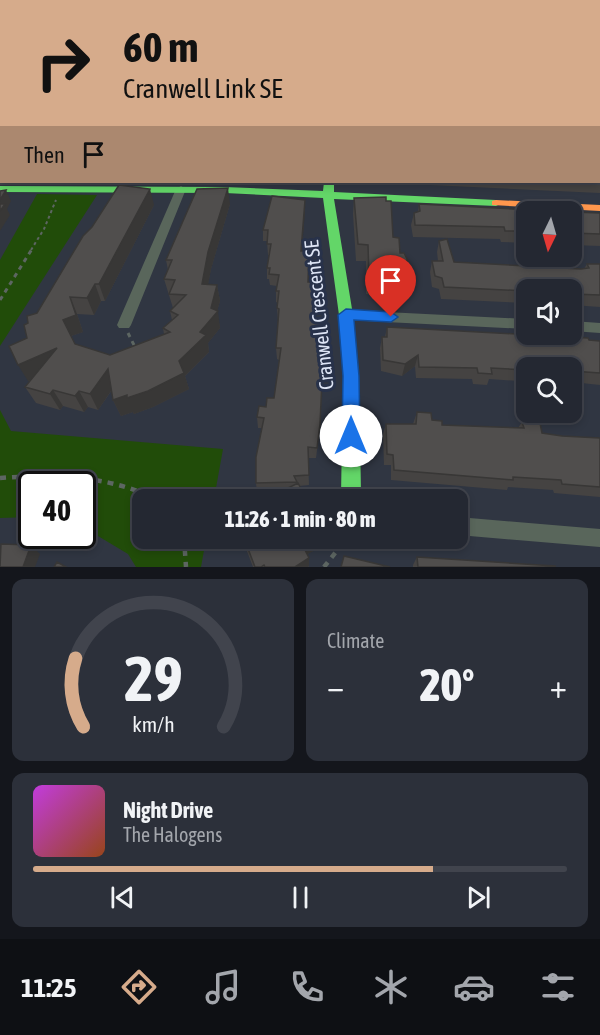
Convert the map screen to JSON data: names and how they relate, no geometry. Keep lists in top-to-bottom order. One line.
{"streets":{"street":["Cranwell Crescent SE"]},"north":"bottom","page":{"turn":["60 m","Cranwell Link SE"],"then":"Then","limit":"40","trip":"11:26 · 1 min · 80 m","tile":"Climate","heat":["−","20°","+"],"song":["Night Drive","The Halogens"],"tabs":"11:25","gauge":["29","km/h"]}}
